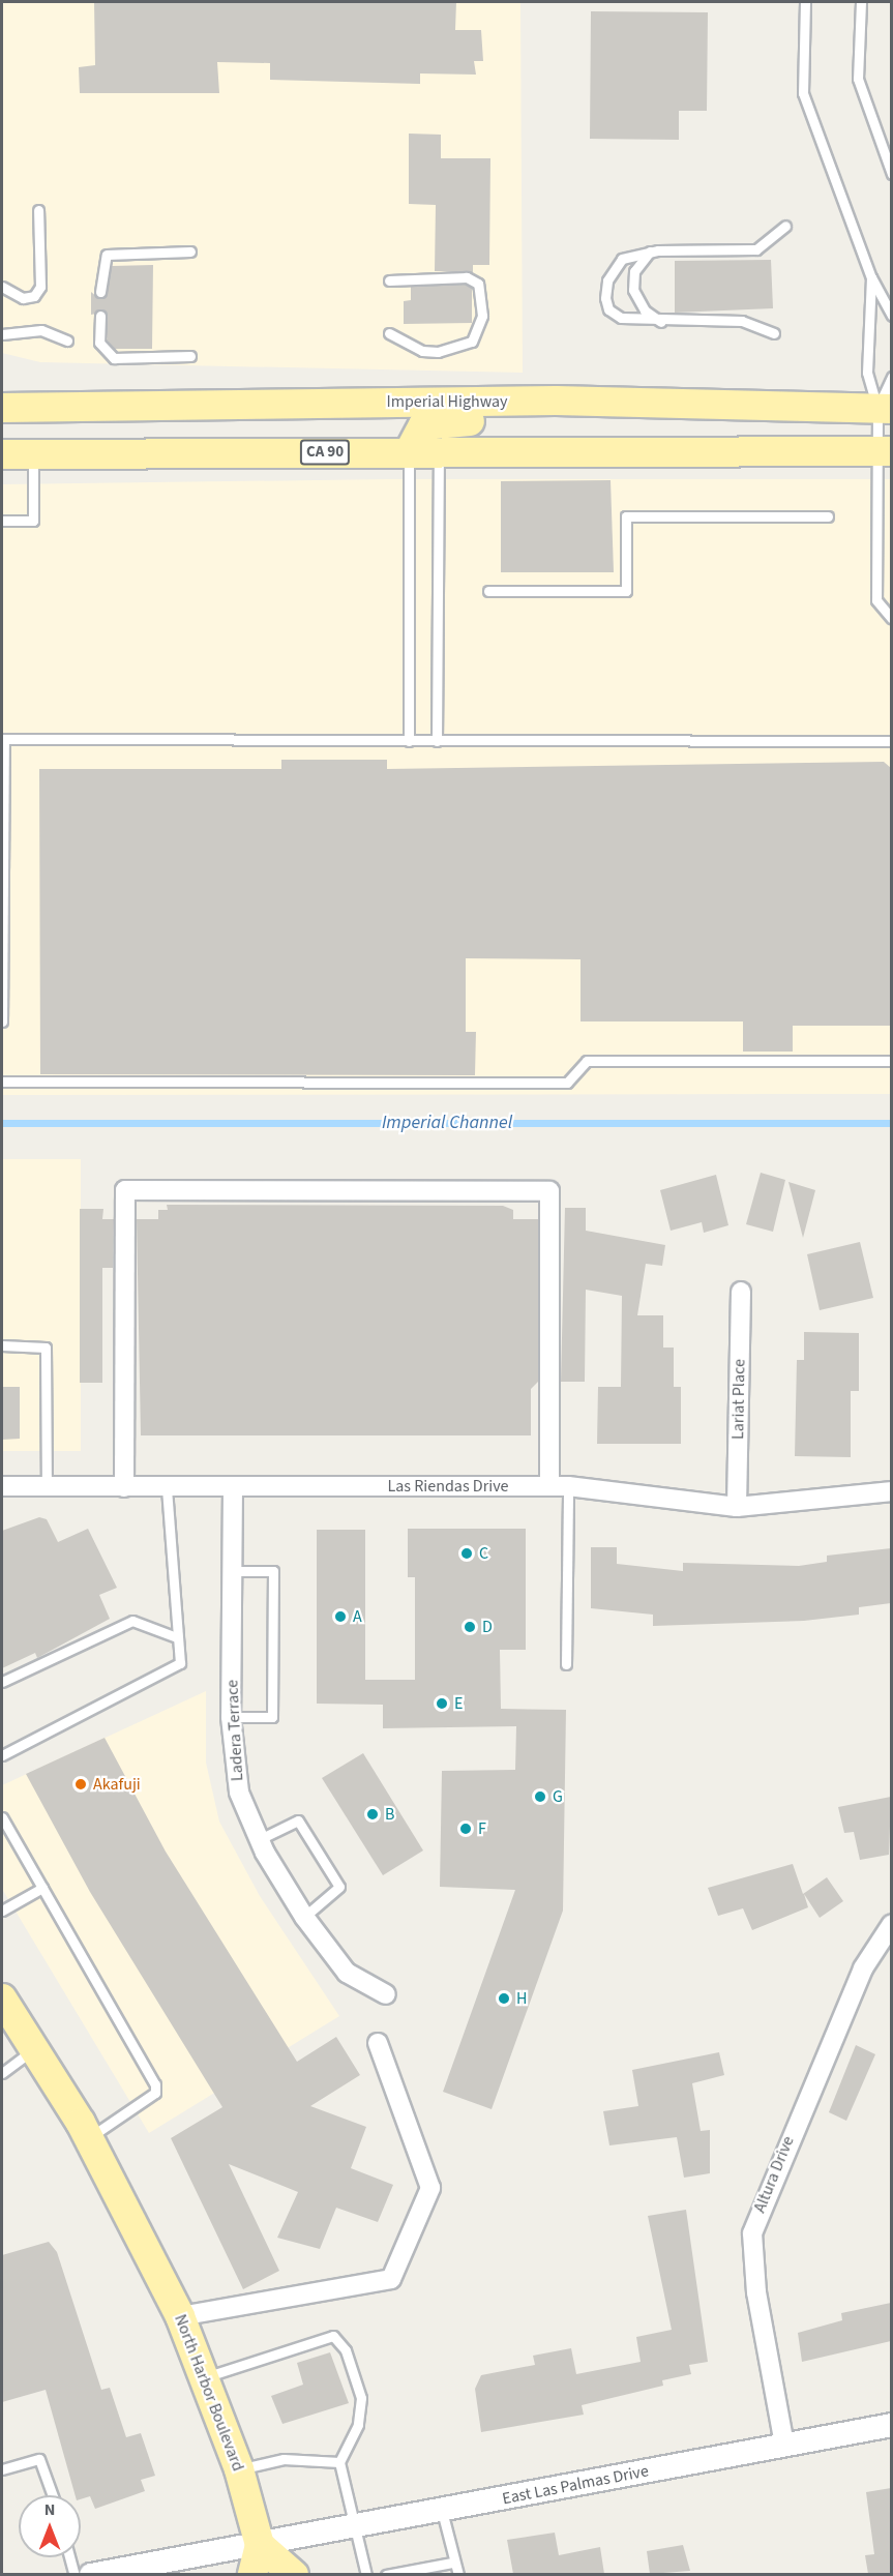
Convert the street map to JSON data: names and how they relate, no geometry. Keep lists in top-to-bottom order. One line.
{"streets":{"main road":["Imperial Highway","CA 90","North Harbor Boulevard"],"street":["Lariat Place","Las Riendas Drive","Ladera Terrace","Altura Drive","East Las Palmas Drive"]},"crossings":[["Lariat Place","Las Riendas Drive"],["Las Riendas Drive","Ladera Terrace"],["Altura Drive","East Las Palmas Drive"],["North Harbor Boulevard","East Las Palmas Drive"]],"water":["Imperial Channel"],"places":["C","A","D","E","Akafuji","G","B","F","H"],"north":"top"}
